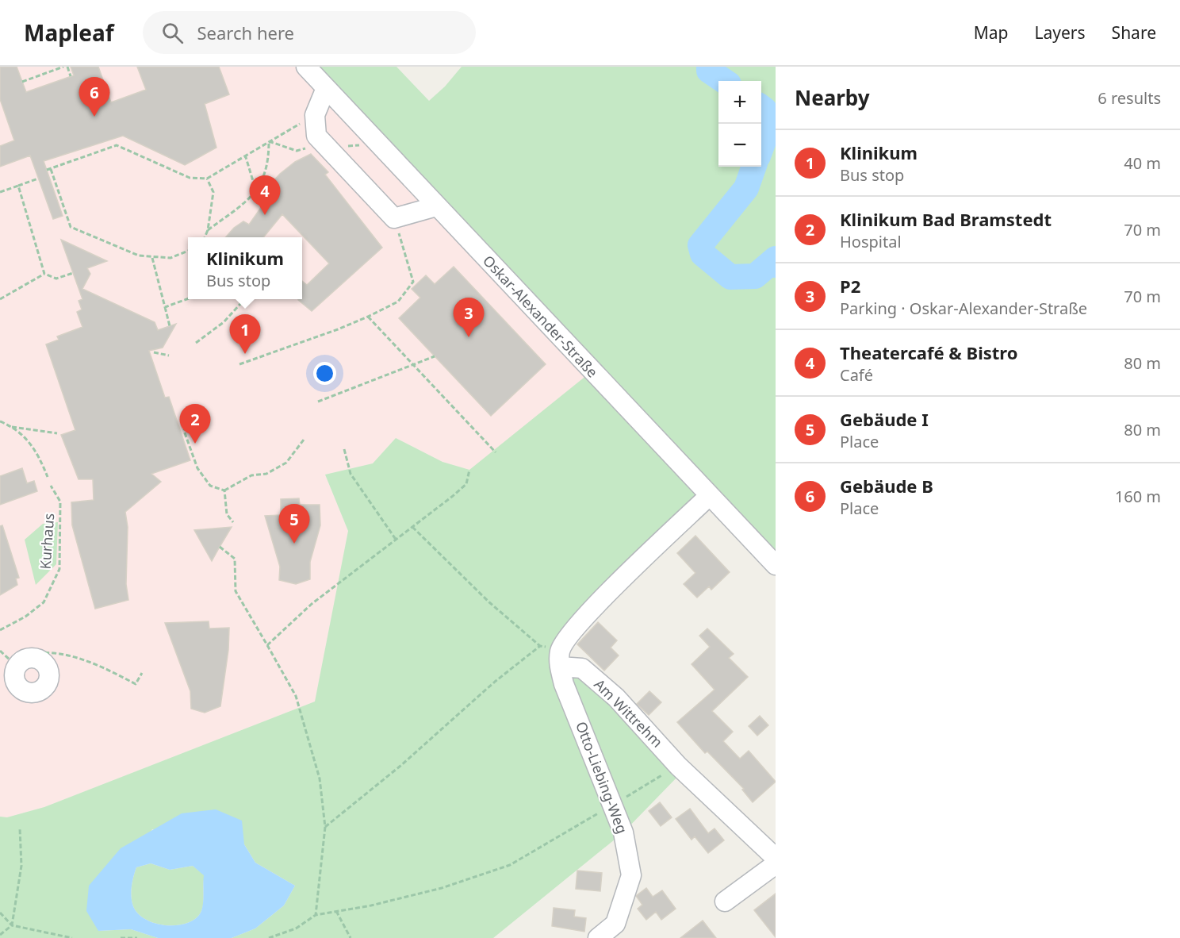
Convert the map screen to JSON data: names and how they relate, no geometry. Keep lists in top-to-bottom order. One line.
{"streets":{"street":["Oskar-Alexander-Straße","Am Wittrehm","Otto-Liebing-Weg"],"path":["Kurhaus"]},"crossings":[["Am Wittrehm","Otto-Liebing-Weg"]],"page":{"header":"Mapleaf","search":"Search here","nav":["Map","Layers","Share"],"heading":["Nearby","6 results"],"pins":["6","4","3","1","2","5"],"map_buttons":["+","−"],"list":[{"mark":"1","name":"Klinikum","note":"Bus stop","value":"40 m"},{"mark":"2","name":"Klinikum Bad Bramstedt","note":"Hospital","value":"70 m"},{"mark":"3","name":"P2","note":"Parking · Oskar-Alexander-Straße","value":"70 m"},{"mark":"4","name":"Theatercafé & Bistro","note":"Café","value":"80 m"},{"mark":"5","name":"Gebäude I","note":"Place","value":"80 m"},{"mark":"6","name":"Gebäude B","note":"Place","value":"160 m"}],"popup":["Klinikum","Bus stop"]}}
